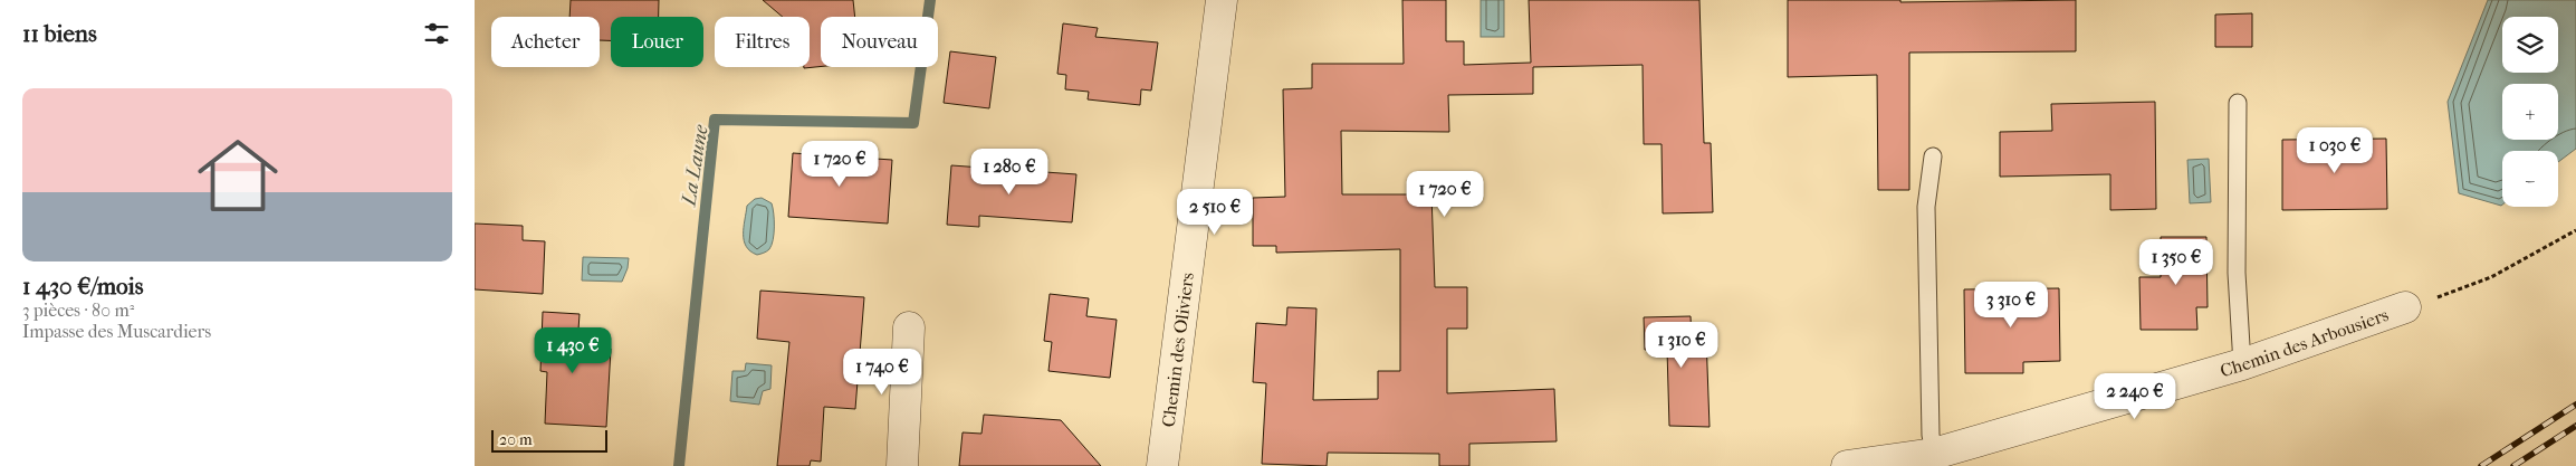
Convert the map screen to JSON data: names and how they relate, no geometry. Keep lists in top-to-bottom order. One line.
{"streets":{"street":["Chemin des Arbousiers","Chemin des Oliviers"]},"water":["La Laune"],"scale_bar":"20 m","page":{"heading":"11 biens","map_buttons":["+","−"],"chip":["Acheter","Louer","Filtres","Nouveau"],"list":[{"name":"1 430 €/mois","note":"3 pièces · 80 m² · Impasse des Muscardiers"}],"price":["1 030 €","1 720 €","1 280 €","1 720 €","2 510 €","1 350 €","3 310 €","1 310 €","1 430 €","1 740 €","2 240 €"],"scale":"20 m"}}
